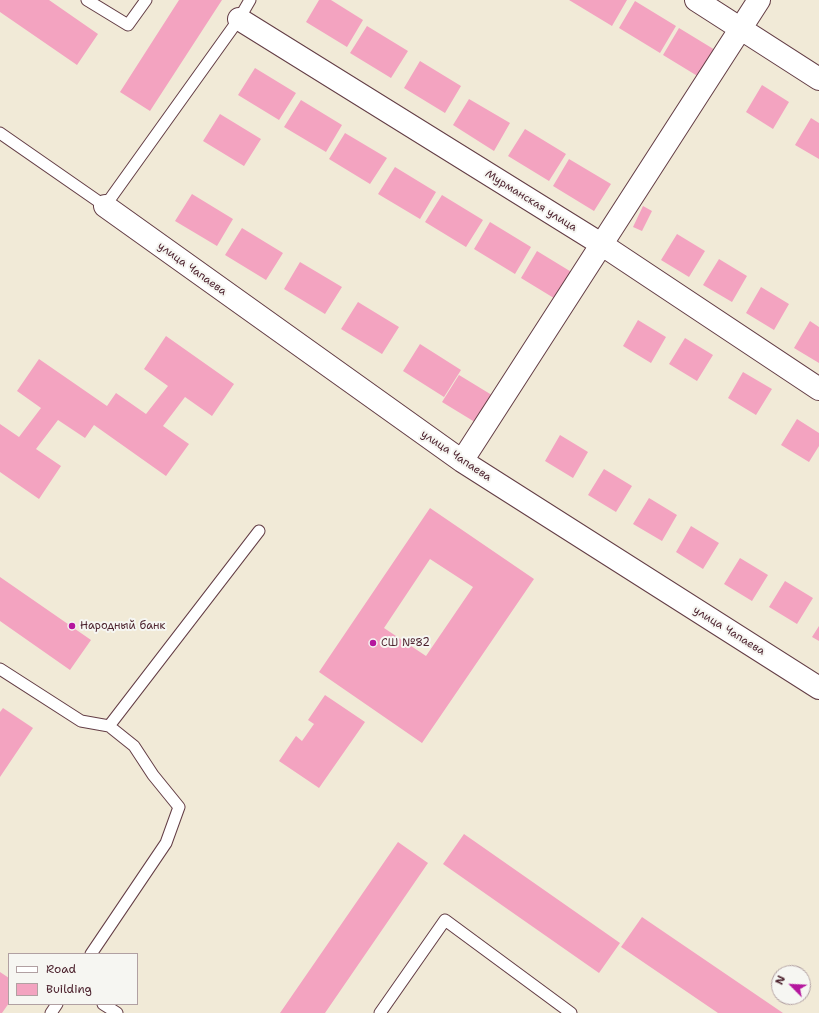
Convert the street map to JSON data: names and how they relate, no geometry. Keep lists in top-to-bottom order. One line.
{"streets":{"street":["Мурманская улица","улица Чапаева"]},"places":["Народный банк","СШ №82"],"legend":["Road","Building"],"north":"top left"}
